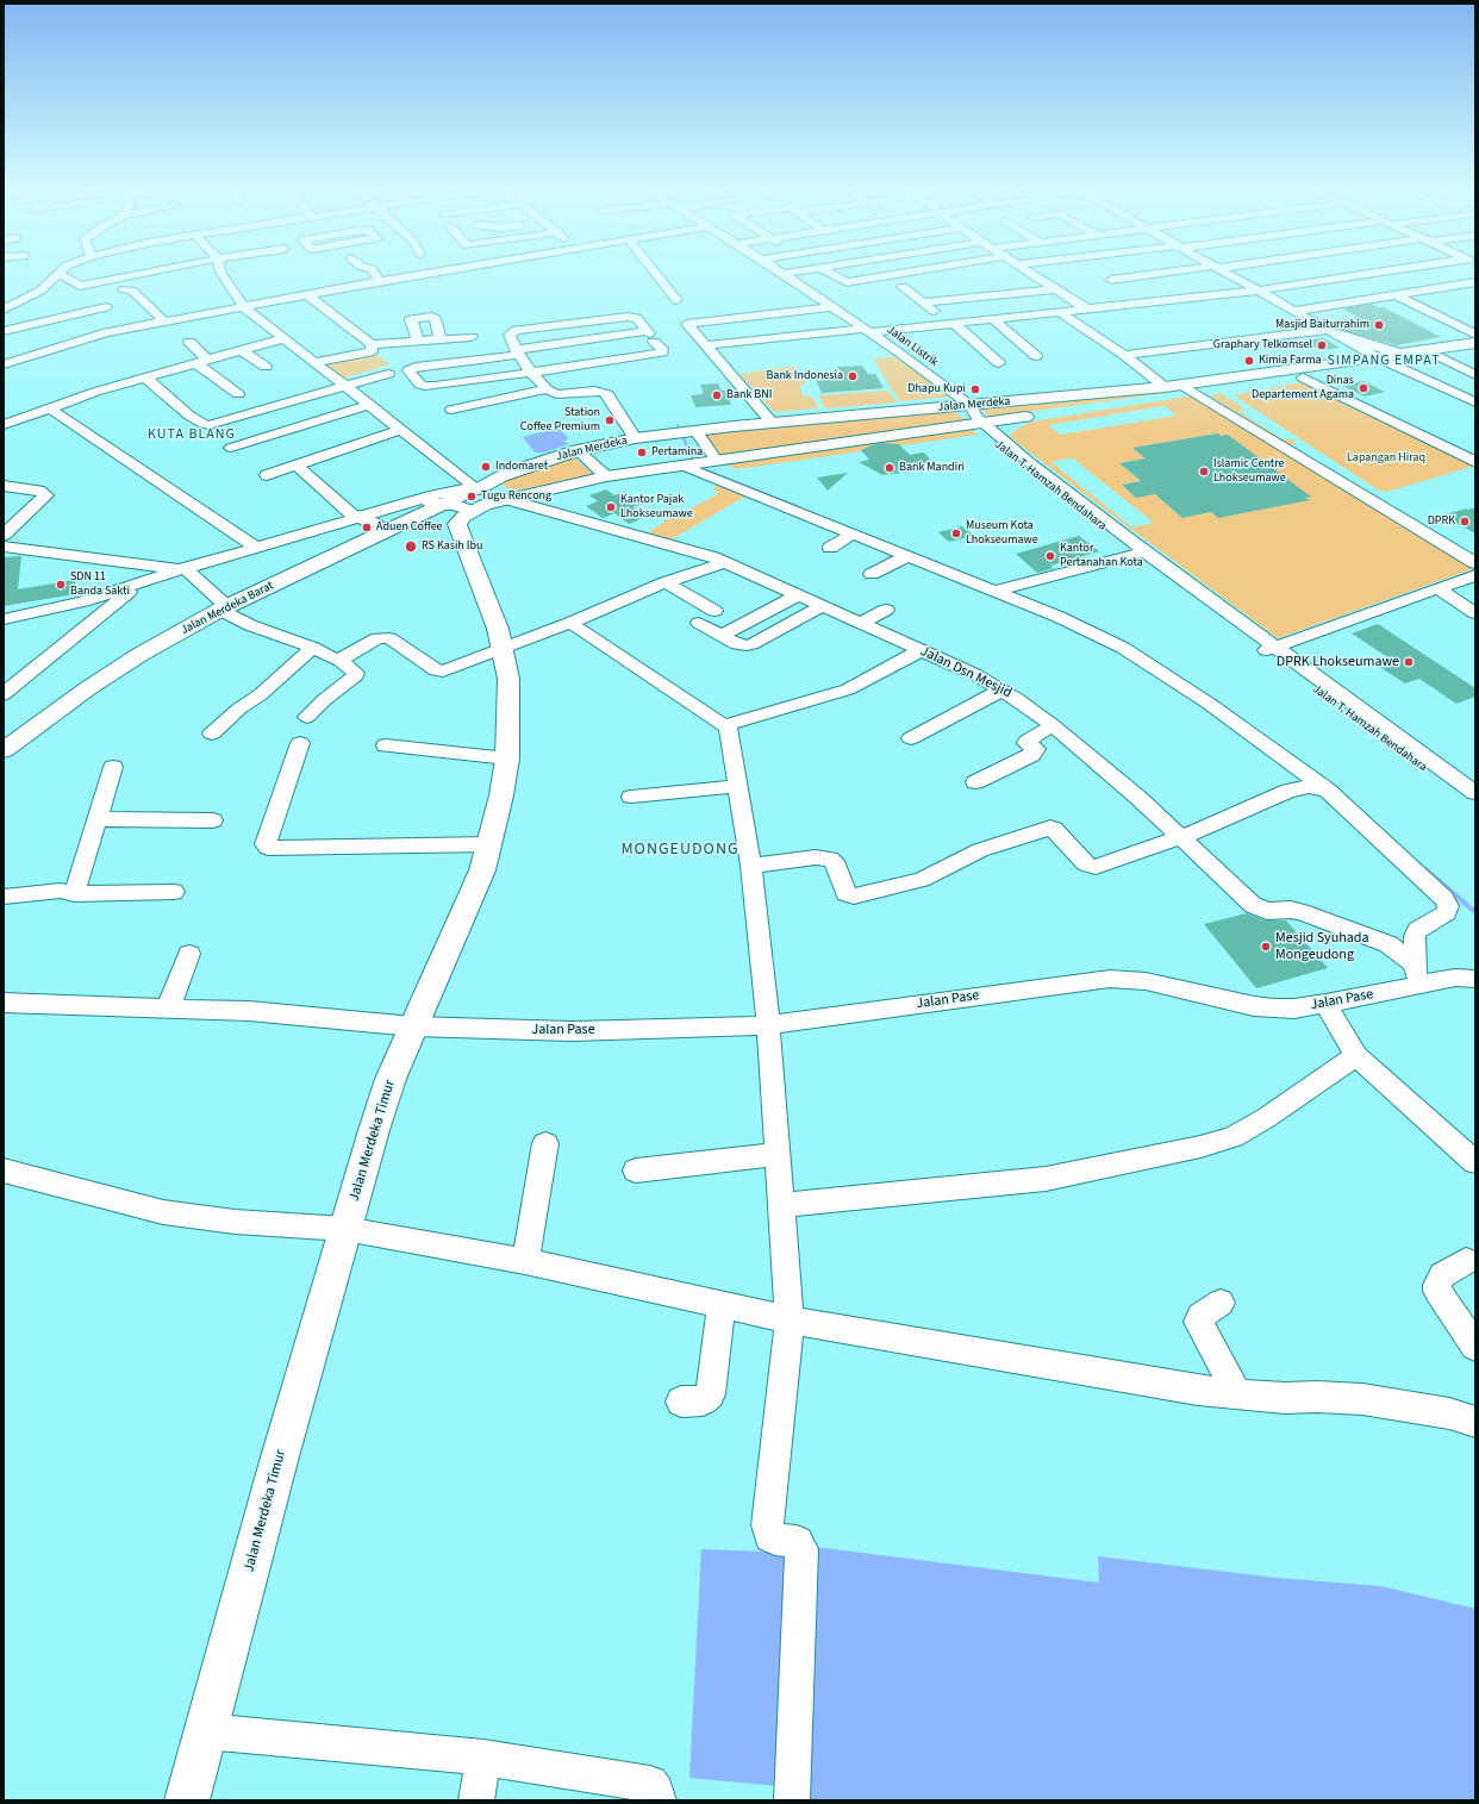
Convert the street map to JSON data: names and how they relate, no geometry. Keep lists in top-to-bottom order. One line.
{"streets":{"main road":["Jalan Merdeka","Jalan Merdeka Barat","Jalan Merdeka Timur"],"street":["Jalan Listrik","Jalan T. Hamzah Bendahara","Jalan Dsn Mesjid","Jalan Pase"]},"crossings":[["Jalan Listrik","Jalan Merdeka"],["Jalan Listrik","Jalan T. Hamzah Bendahara"],["Jalan Merdeka","Jalan T. Hamzah Bendahara"],["Jalan Merdeka","Jalan Merdeka Barat"],["Jalan Merdeka","Jalan Dsn Mesjid"],["Jalan Merdeka","Jalan Merdeka Timur"],["Jalan Merdeka Barat","Jalan Merdeka Timur"],["Jalan Dsn Mesjid","Jalan Pase"],["Jalan Pase","Jalan Merdeka Timur"]],"districts":["SIMPANG EMPAT","KUTA BLANG","MONGEUDONG"],"parks":["Lapangan Hiraq"],"places":["Masjid Baiturrahim","Graphary Telkomsel","Kimia Farma","Bank Indonesia","Dinas Departement Agama","Dhapu Kupi","Bank BNI","Station Coffee Premium","Pertamina","Indomaret","Bank Mandiri","Islamic Centre Lhokseumawe","Tugu Rencong","Kantor Pajak Lhokseumawe","DPRK","Aduen Coffee","Museum Kota Lhokseumawe","RS Kasih Ibu","Kantor Pertanahan Kota","SDN 11 Banda Sakti","DPRK Lhokseumawe","Mesjid Syuhada Mongeudong"]}
